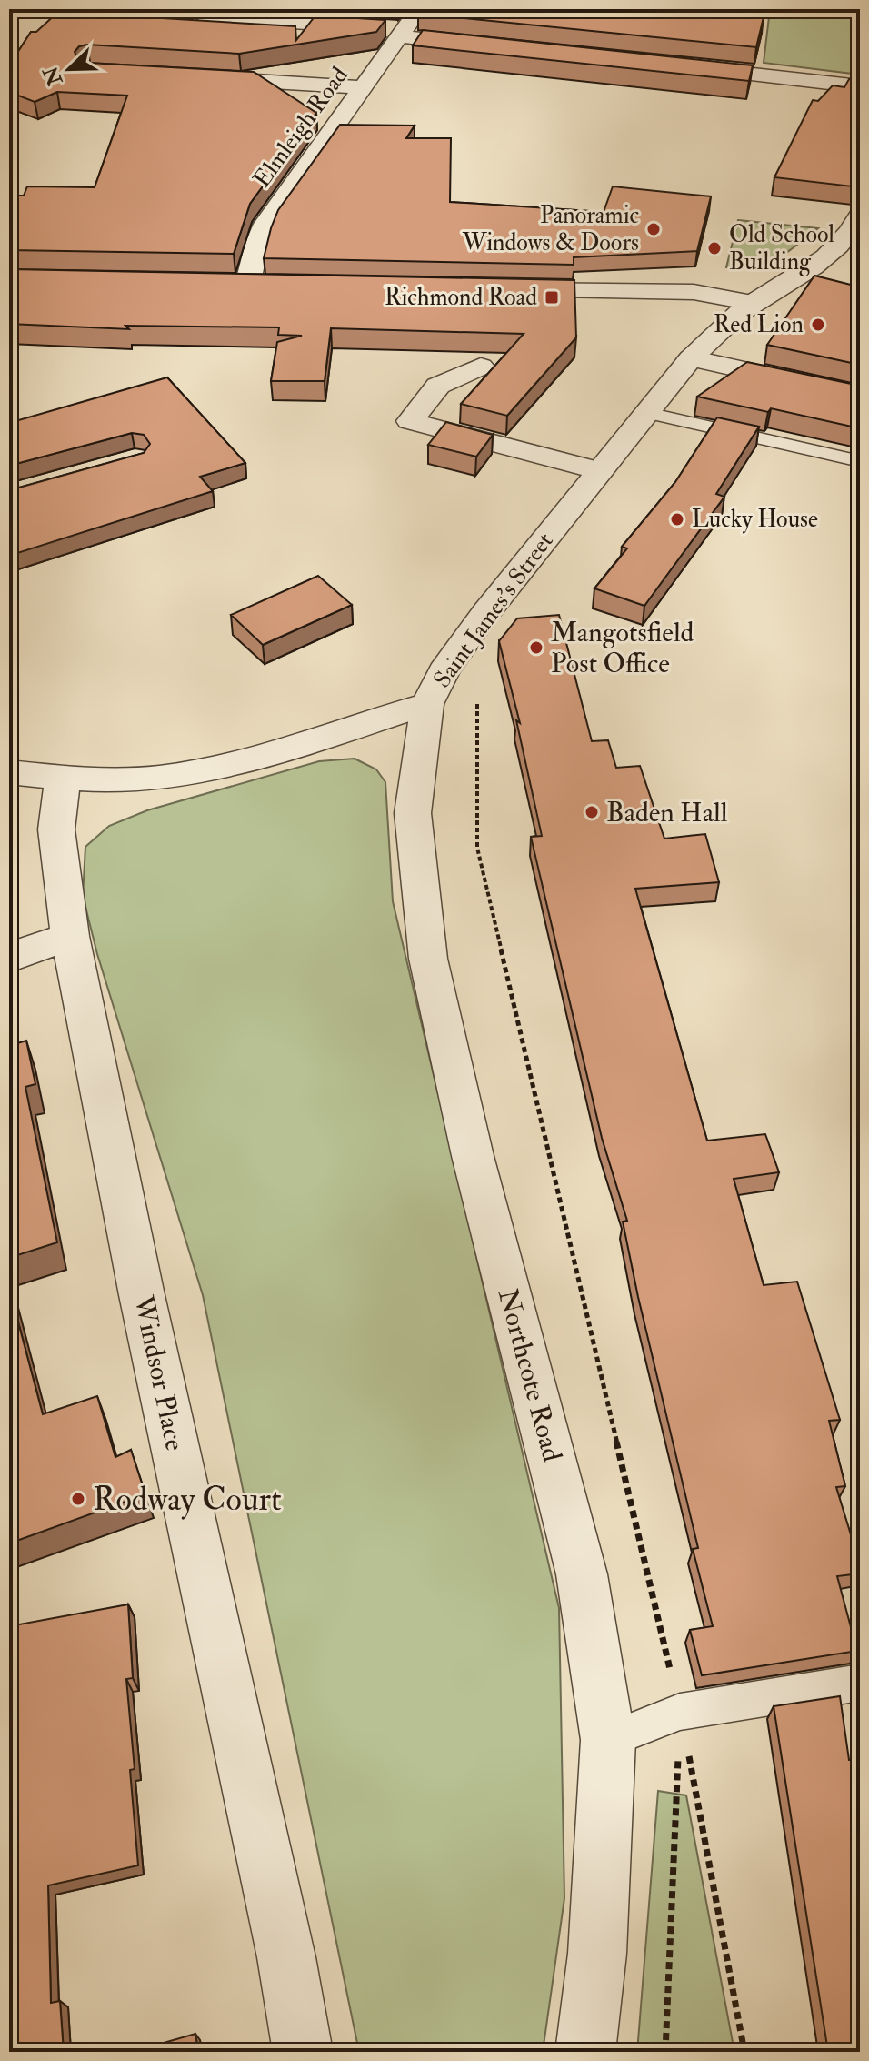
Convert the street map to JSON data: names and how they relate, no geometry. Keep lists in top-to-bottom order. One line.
{"streets":{"street":["Elmleigh Road","Saint James's Street","Windsor Place","Northcote Road"]},"crossings":[["Saint James's Street","Windsor Place"],["Saint James's Street","Northcote Road"]],"places":{"other":["Panoramic Windows & Doors","Old School Building","Red Lion","Lucky House","Mangotsfield Post Office","Baden Hall","Rodway Court"],"transit":["Richmond Road"]},"north":"bottom left"}
